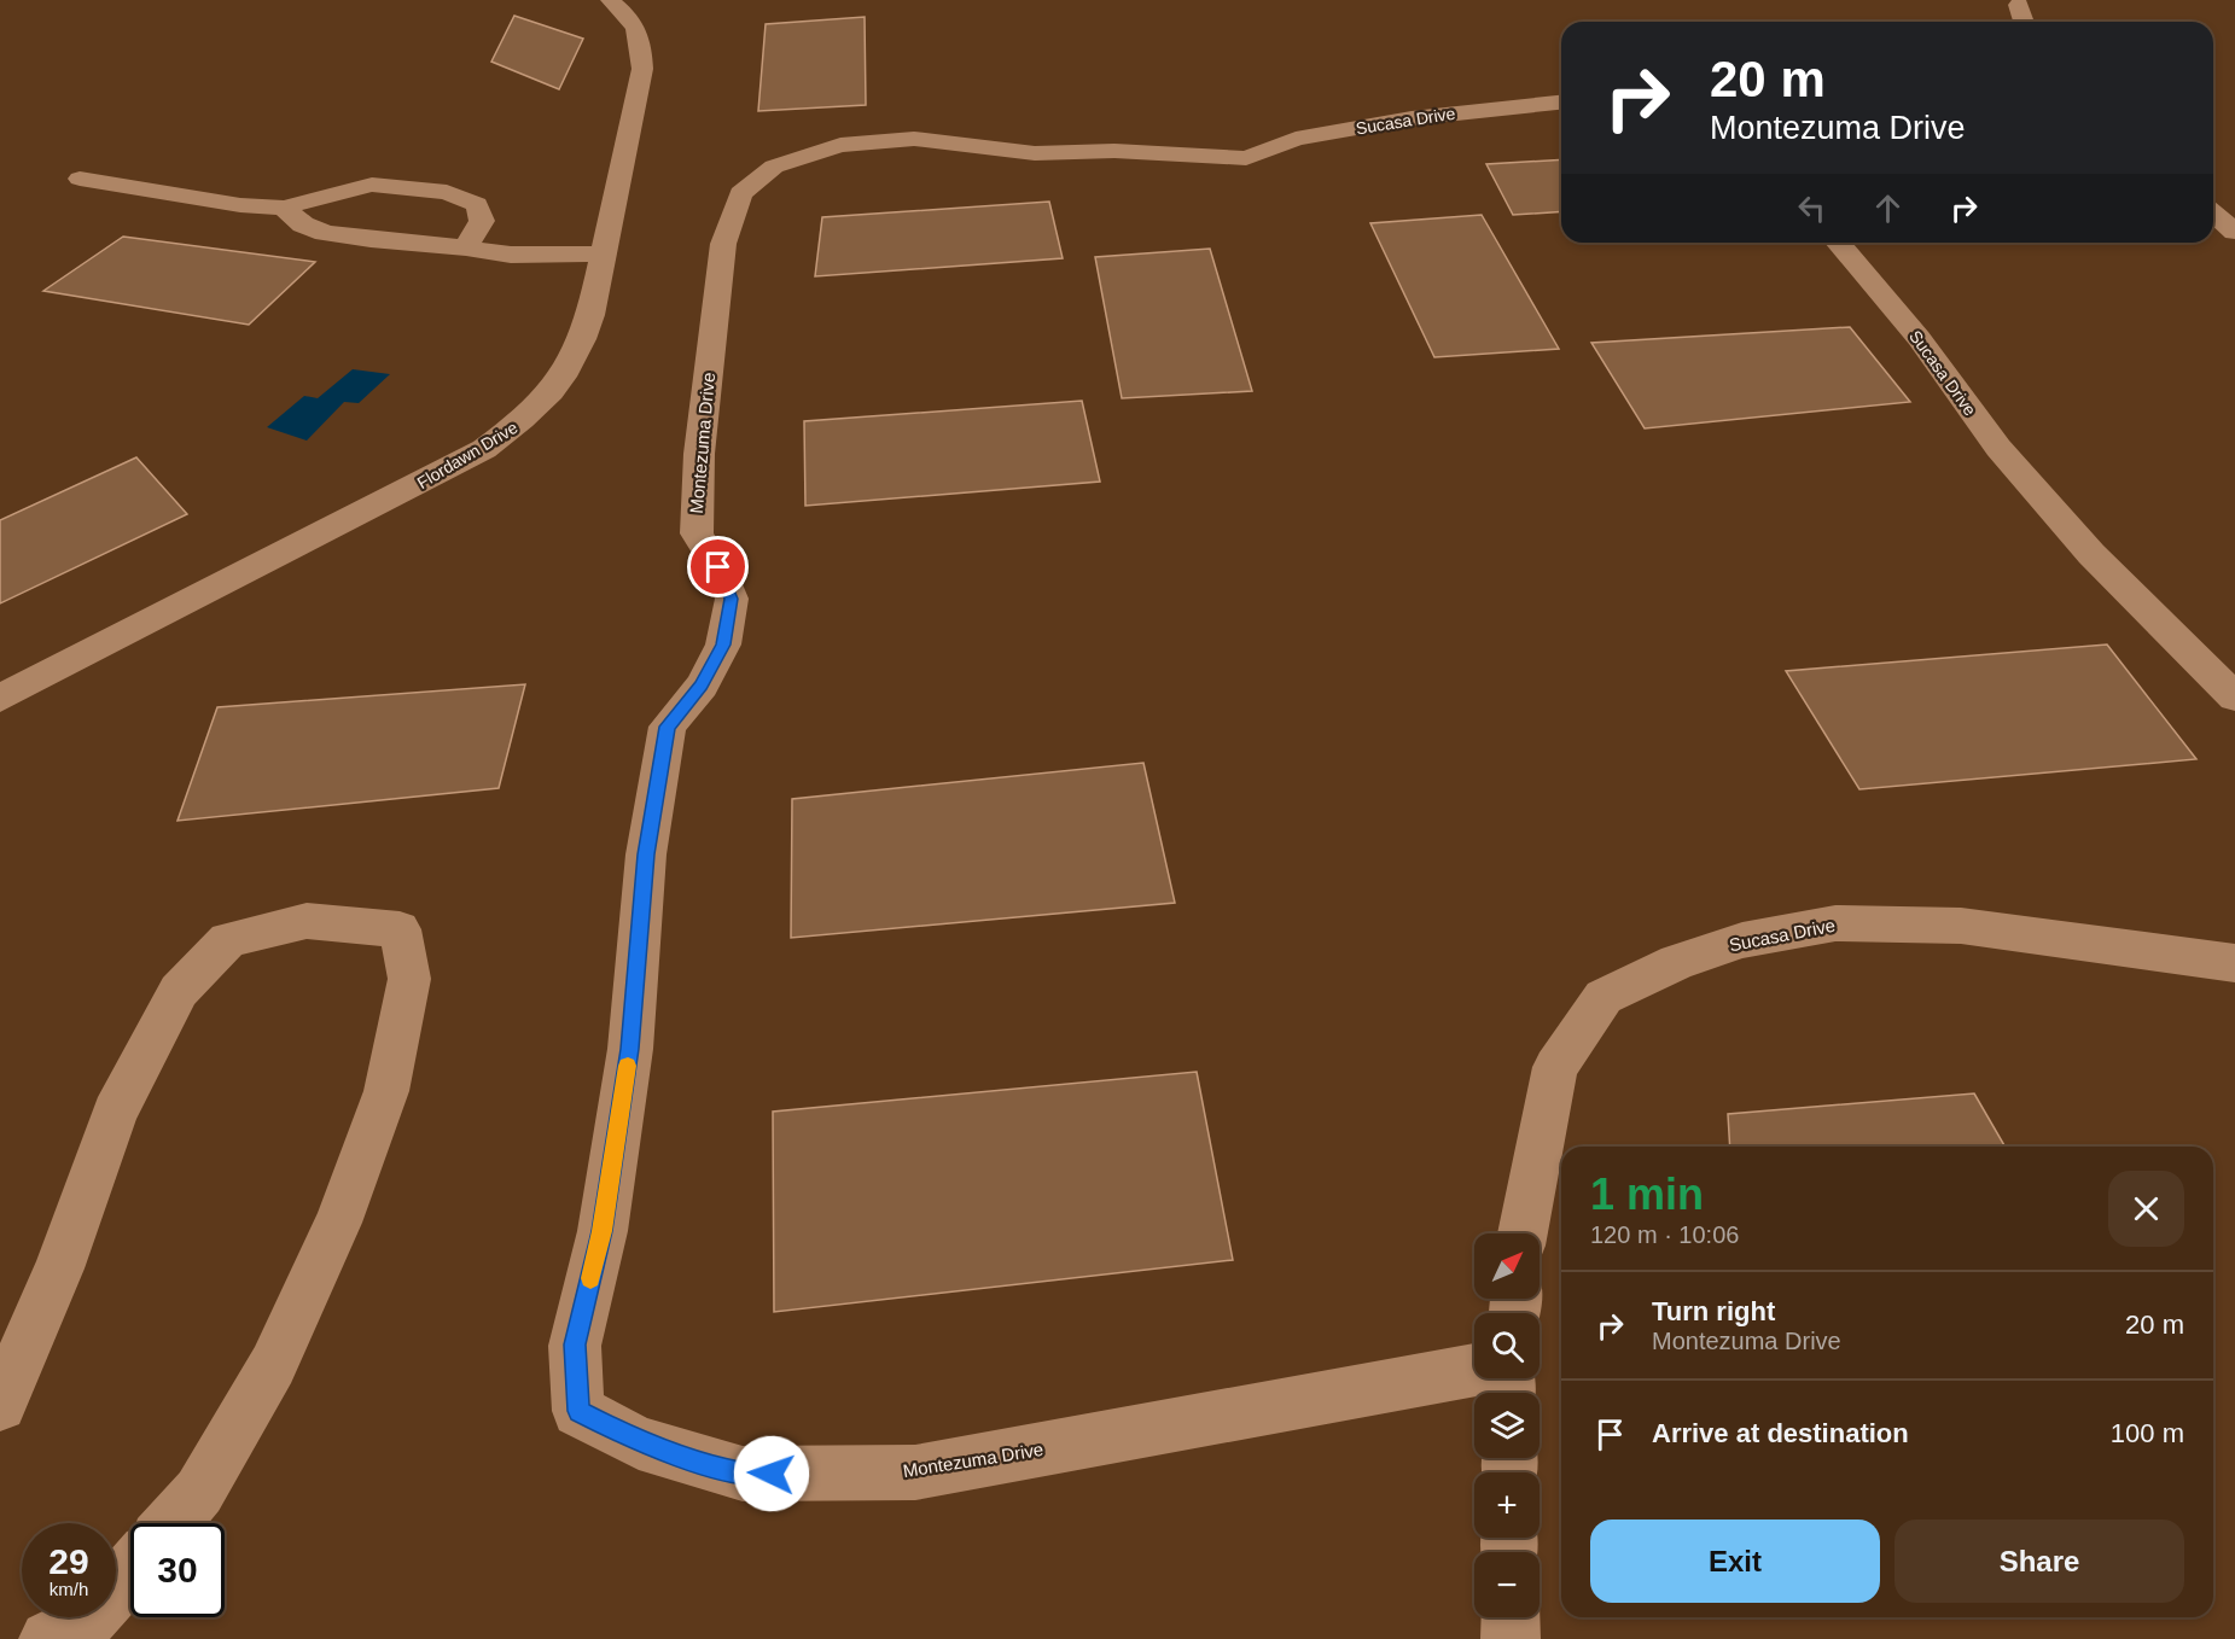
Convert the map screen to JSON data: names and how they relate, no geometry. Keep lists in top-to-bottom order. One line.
{"streets":{"street":["Sucasa Drive","Montezuma Drive","Flordawn Drive"]},"crossings":[["Sucasa Drive","Montezuma Drive"]],"north":"top right","page":{"turn":["20 m","Montezuma Drive"],"heading":["1 min","120 m · 10:06"],"map_buttons":["+","−"],"list":[{"name":"Turn right","note":"Montezuma Drive","value":"20 m"},{"name":"Arrive at destination","value":"100 m"}],"buttons":["Exit","Share"],"speed":"29 km/h","limit":"30"}}
